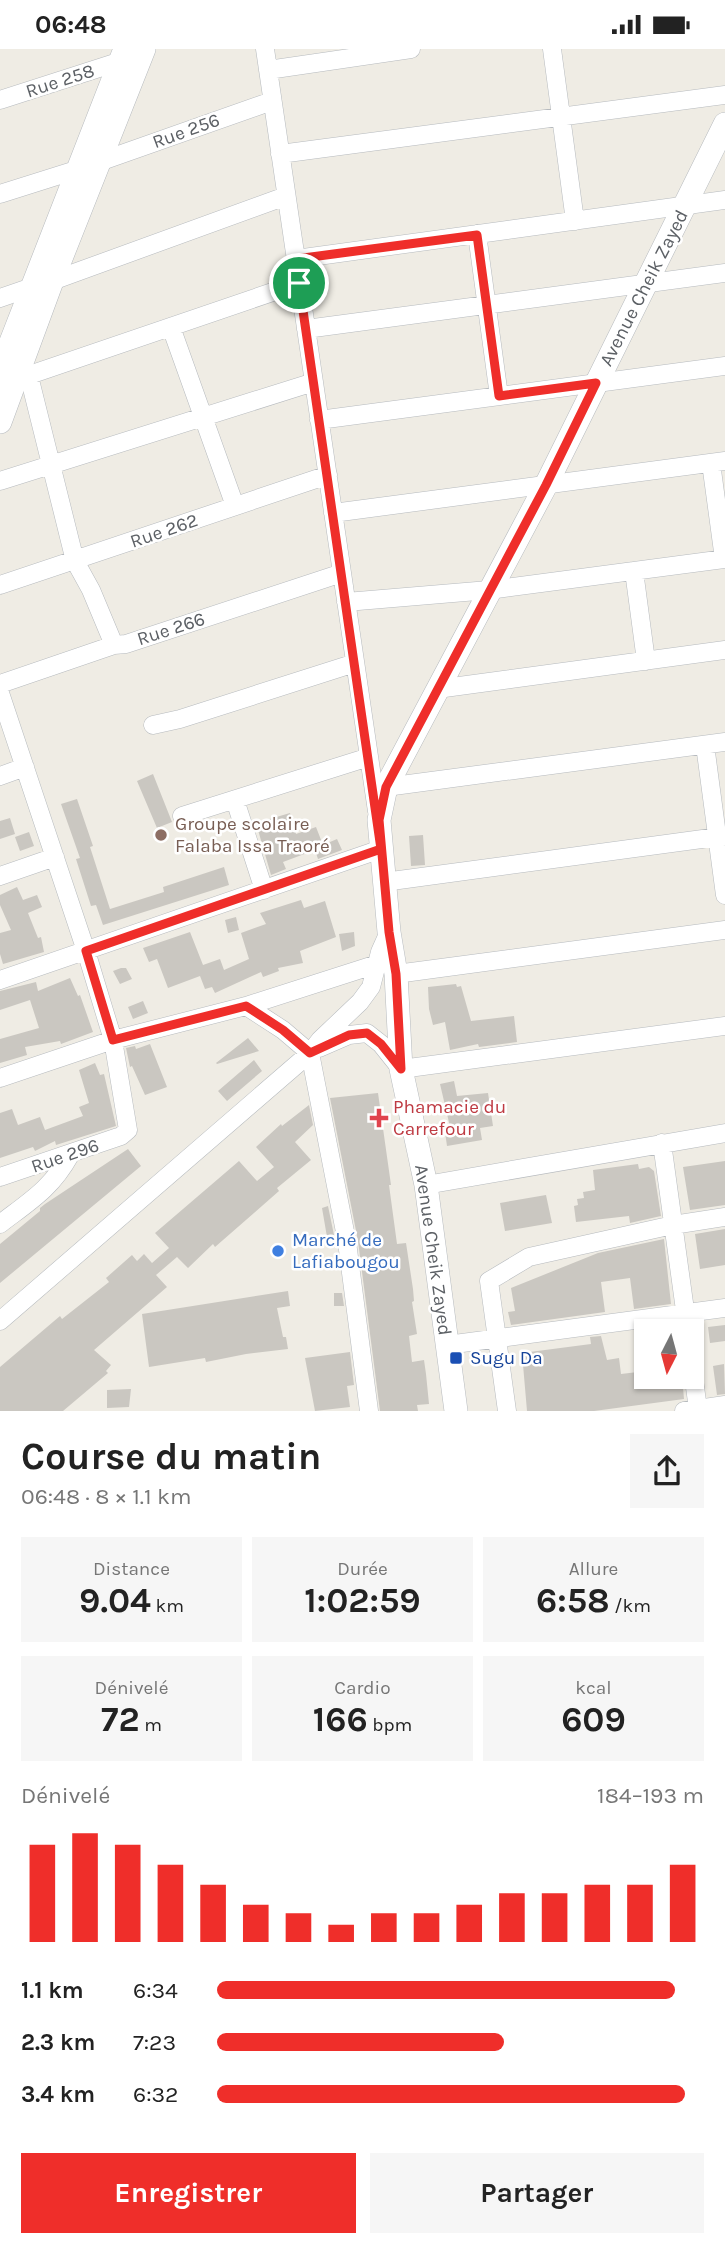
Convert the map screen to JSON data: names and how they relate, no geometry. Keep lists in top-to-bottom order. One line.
{"streets":{"street":["Rue 258","Rue 256","Avenue Cheik Zayed","Rue 262","Rue 266","Rue 296"]},"places":{"other":["Groupe scolaire Falaba Issa Traoré","Marché de Lafiabougou"],"health":["Phamacie du Carrefour"],"transit":["Sugu Da"]},"north":"bottom","page":{"status":"06:48","heading":["Course du matin","06:48 · 8 × 1.1 km"],"stats":[["Distance","9.04 km"],["Durée","1:02:59"],["Allure","6:58 /km"],["Dénivelé","72 m"],["Cardio","166 bpm"],["kcal","609"]],"chart":["Dénivelé","184–193 m"],"list":[{"name":"1.1 km","note":"6:34"},{"name":"2.3 km","note":"7:23"},{"name":"3.4 km","note":"6:32"}],"buttons":["Enregistrer","Partager"]}}
